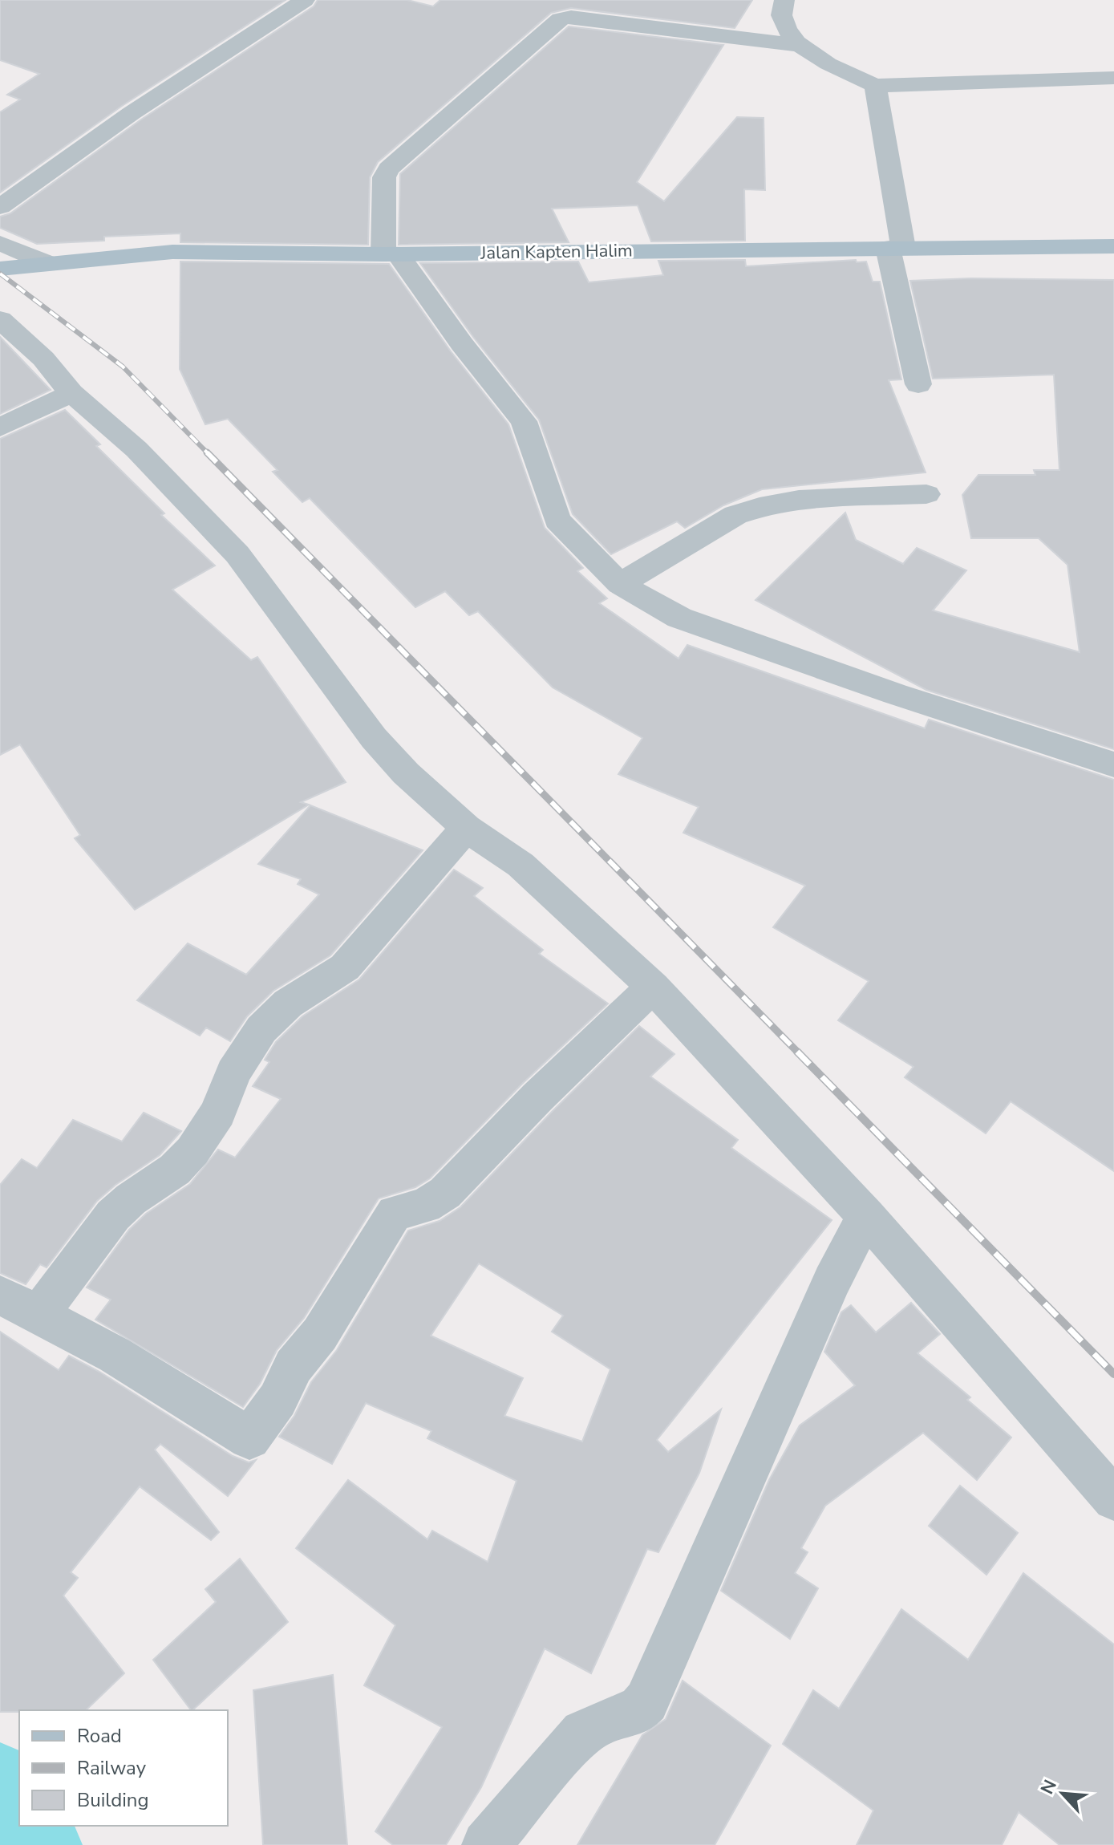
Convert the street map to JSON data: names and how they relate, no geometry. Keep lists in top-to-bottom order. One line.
{"streets":{"main road":["Jalan Kapten Halim"]},"legend":["Road","Railway","Building"],"north":"top left"}
